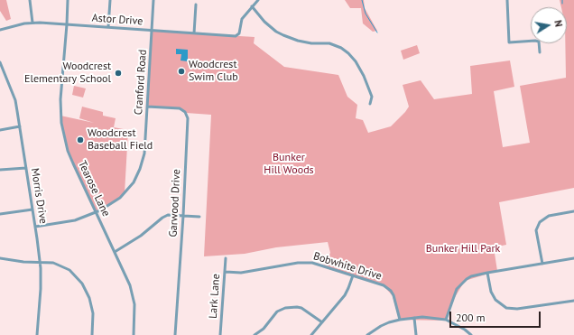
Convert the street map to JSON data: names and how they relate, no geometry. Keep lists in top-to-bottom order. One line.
{"streets":{"street":["Astor Drive","Cranford Road","Tearose Lane","Morris Drive","Garwood Drive","Bobwhite Drive","Lark Lane"]},"crossings":[["Astor Drive","Cranford Road"],["Astor Drive","Tearose Lane"],["Cranford Road","Tearose Lane"],["Cranford Road","Morris Drive"],["Cranford Road","Garwood Drive"],["Bobwhite Drive","Lark Lane"]],"parks":["Bunker Hill Woods","Bunker Hill Park"],"places":["Woodcrest Swim Club","Woodcrest Elementary School","Woodcrest Baseball Field"],"scale_bar":"200 m","north":"right"}
